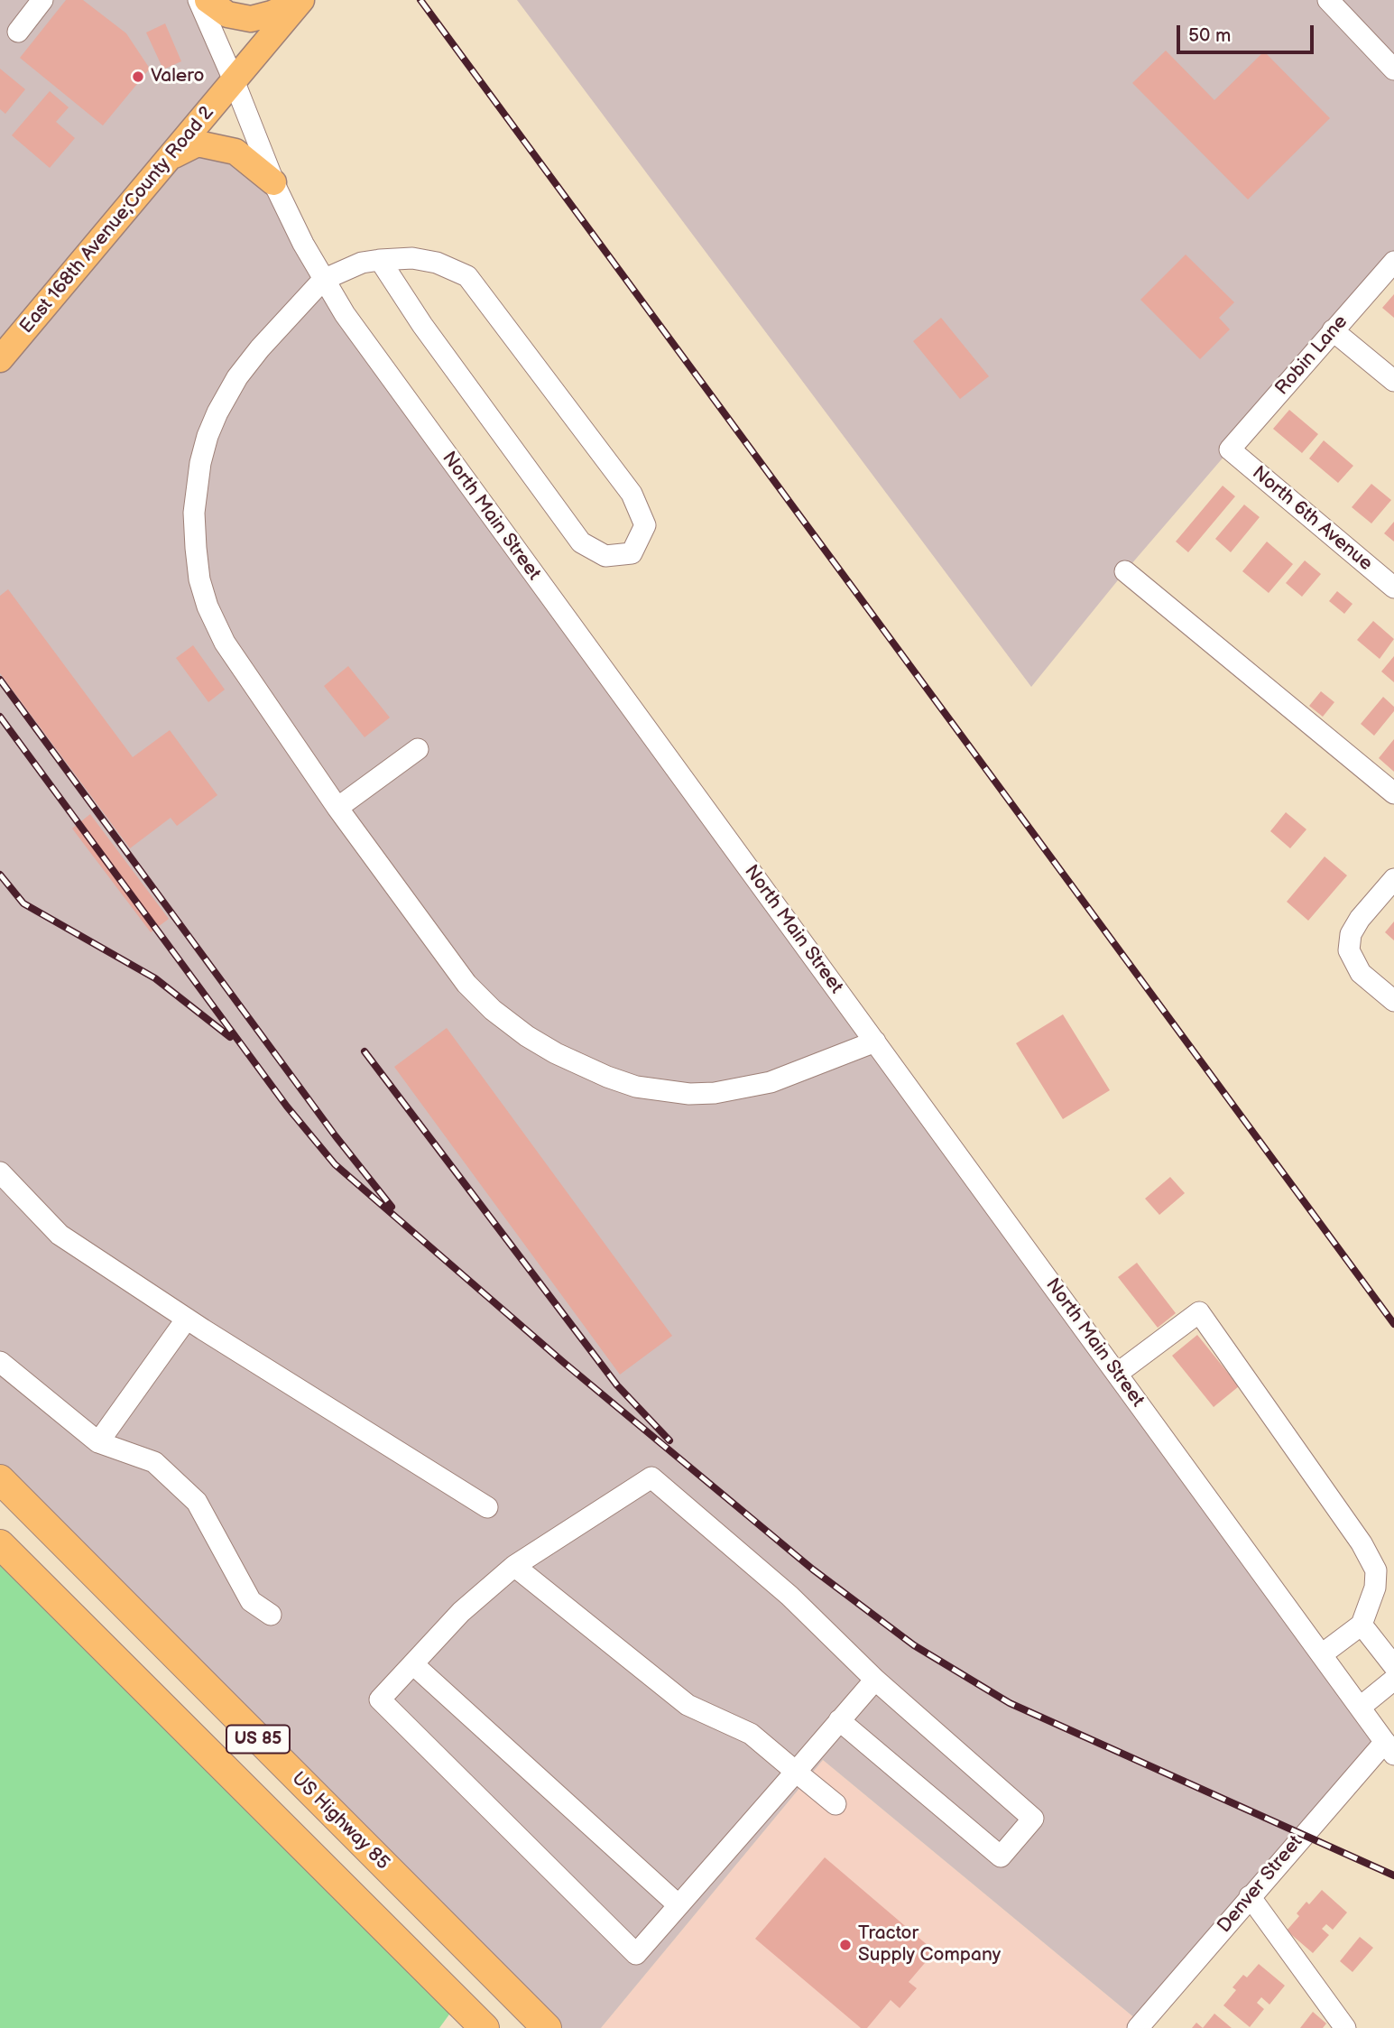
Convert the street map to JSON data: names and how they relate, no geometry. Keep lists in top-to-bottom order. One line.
{"streets":{"highway":["US 85","US Highway 85"],"main road":["East 168th Avenue;County Road 2"],"street":["Robin Lane","North Main Street","North 6th Avenue","Denver Street"]},"crossings":[["East 168th Avenue;County Road 2","North Main Street"],["Robin Lane","North 6th Avenue"],["North Main Street","Denver Street"]],"places":["Valero","Tractor Supply Company"],"scale_bar":"50 m"}
